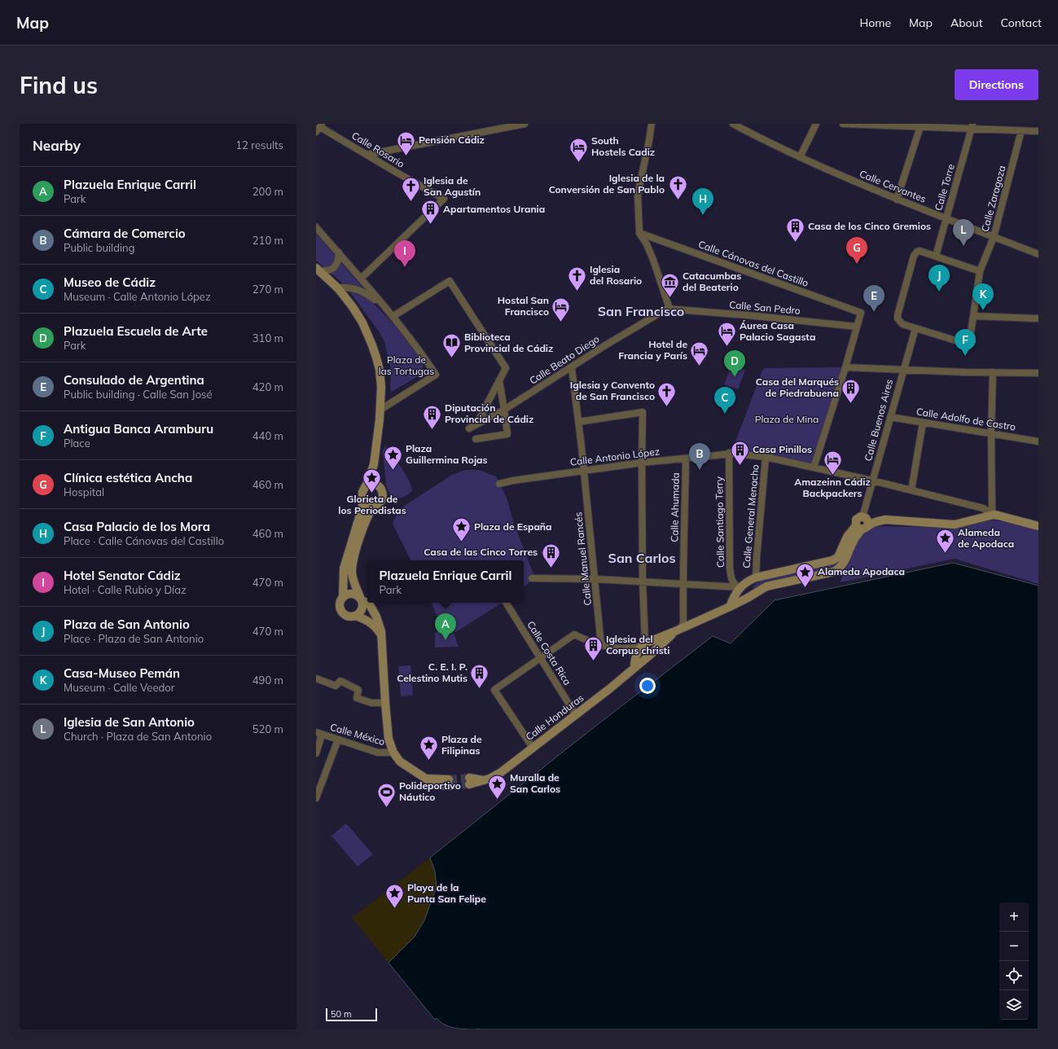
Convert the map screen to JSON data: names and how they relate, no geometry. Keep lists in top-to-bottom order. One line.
{"streets":{"street":["Calle Rosario","Calle Cervantes","Calle Torre","Calle Zaragoza","Calle Cánovas del Castillo","Calle San Pedro","Calle Beato Diego","Calle Adolfo de Castro","Calle Buenos Aires","Calle Antonio López","Calle Ahumada","Calle General Menacho","Calle Santiago Terry","Calle Manuel Rancés","Calle Costa Rica","Calle Honduras","Calle México"]},"crossings":[["Calle Cervantes","Calle Torre"],["Calle Cervantes","Calle Zaragoza"],["Calle Zaragoza","Calle Buenos Aires"],["Calle Cánovas del Castillo","Calle San Pedro"],["Calle San Pedro","Calle Beato Diego"],["Calle Beato Diego","Calle Manuel Rancés"],["Calle Adolfo de Castro","Calle Buenos Aires"],["Calle Antonio López","Calle Ahumada"],["Calle Antonio López","Calle Santiago Terry"],["Calle Antonio López","Calle Manuel Rancés"],["Calle Ahumada","Calle Honduras"],["Calle Costa Rica","Calle Honduras"]],"districts":["San Francisco","San Carlos"],"parks":["Plaza de las Tortugas","Plaza de Mina"],"places":{"hotel":["Pensión Cádiz","South Hostels Cadiz","Hostal San Francisco","Áurea Casa Palacio Sagasta","Hotel de Francia y París","Amazeinn Cádiz Backpackers"],"church":["Iglesia de la Conversión de San Pablo","Iglesia de San Agustín","Iglesia del Rosario","Iglesia y Convento de San Francisco"],"building":["Apartamentos Urania","Casa de los Cinco Gremios","Casa del Marqués de Piedrabuena","Diputación Provincial de Cádiz","Casa Pinillos","Casa de las Cinco Torres","Iglesia del Corpus christi","C. E. I. P. Celestino Mutis"],"museum":["Catacumbas del Beaterio"],"library":["Biblioteca Provincial de Cádiz"],"place":["Plaza Guillermina Rojas","Glorieta de los Periodistas","Plaza de España","Alameda de Apodaca","Alameda Apodaca","Plaza de Filipinas","Muralla de San Carlos","Playa de la Punta San Felipe"],"sports":["Polideportivo Náutico"]},"scale_bar":"50 m","page":{"header":"Map","nav":["Home","Map","About","Contact"],"buttons":"Directions","title":"Find us","heading":["Nearby","12 results"],"list":[{"mark":"A","name":"Plazuela Enrique Carril","note":"Park","value":"200 m"},{"mark":"B","name":"Cámara de Comercio","note":"Public building","value":"210 m"},{"mark":"C","name":"Museo de Cádiz","note":"Museum · Calle Antonio López","value":"270 m"},{"mark":"D","name":"Plazuela Escuela de Arte","note":"Park","value":"310 m"},{"mark":"E","name":"Consulado de Argentina","note":"Public building · Calle San José","value":"420 m"},{"mark":"F","name":"Antigua Banca Aramburu","note":"Place","value":"440 m"},{"mark":"G","name":"Clínica estética Ancha","note":"Hospital","value":"460 m"},{"mark":"H","name":"Casa Palacio de los Mora","note":"Place · Calle Cánovas del Castillo","value":"460 m"},{"mark":"I","name":"Hotel Senator Cádiz","note":"Hotel · Calle Rubio y Díaz","value":"470 m"},{"mark":"J","name":"Plaza de San Antonio","note":"Place · Plaza de San Antonio","value":"470 m"},{"mark":"K","name":"Casa-Museo Pemán","note":"Museum · Calle Veedor","value":"490 m"},{"mark":"L","name":"Iglesia de San Antonio","note":"Church · Plaza de San Antonio","value":"520 m"}],"pins":["H","L","G","I","J","K","E","F","D","C","B","A"],"popup":["Plazuela Enrique Carril","Park"],"map_buttons":["+","−"],"scale":"50 m"}}
